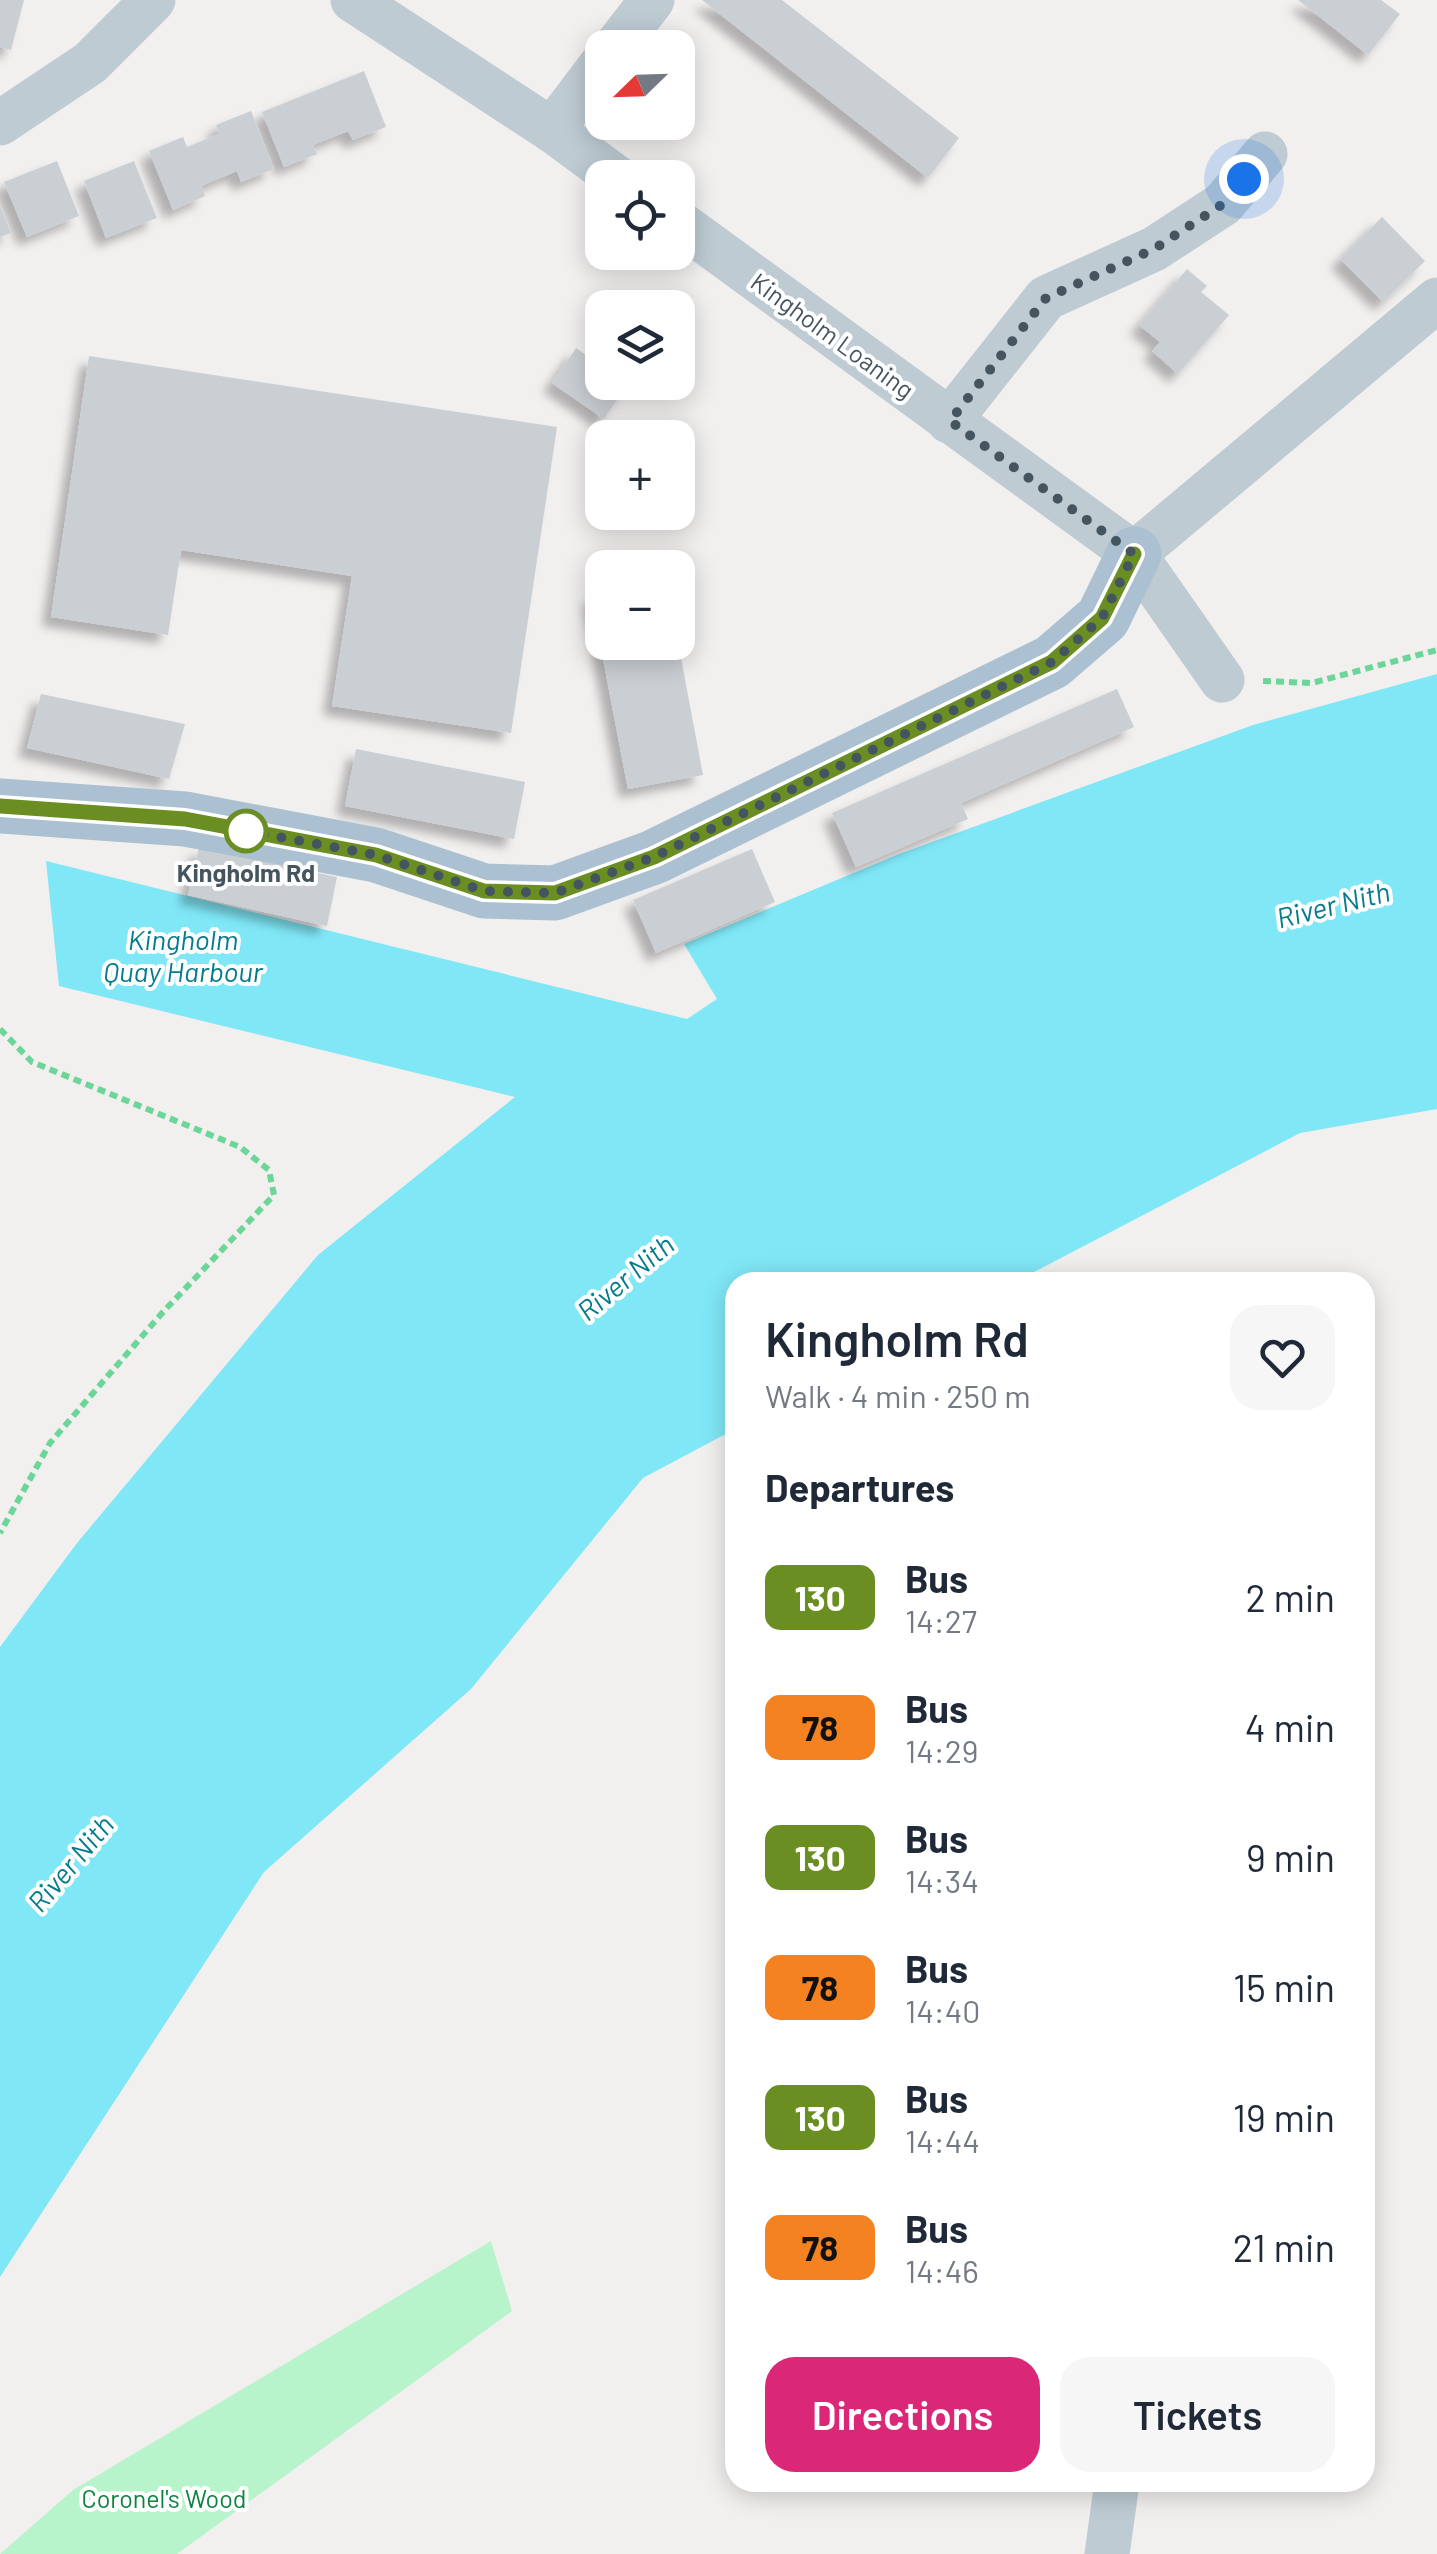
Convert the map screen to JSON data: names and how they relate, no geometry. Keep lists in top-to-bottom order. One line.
{"streets":{"street":["Kingholm Loaning"]},"water":["River Nith","Kingholm Quay Harbour"],"parks":["Coronel's Wood"],"places":["Kingholm Rd"],"lines":["bus line 130"],"north":"bottom left","page":{"map_buttons":["+","−"],"heading":[["Kingholm Rd","Walk · 4 min · 250 m"],"Departures"],"list":[{"mark":"130","name":"Bus","note":"14:27","value":"2 min"},{"mark":"78","name":"Bus","note":"14:29","value":"4 min"},{"mark":"130","name":"Bus","note":"14:34","value":"9 min"},{"mark":"78","name":"Bus","note":"14:40","value":"15 min"},{"mark":"130","name":"Bus","note":"14:44","value":"19 min"},{"mark":"78","name":"Bus","note":"14:46","value":"21 min"}],"buttons":["Directions","Tickets"]}}
